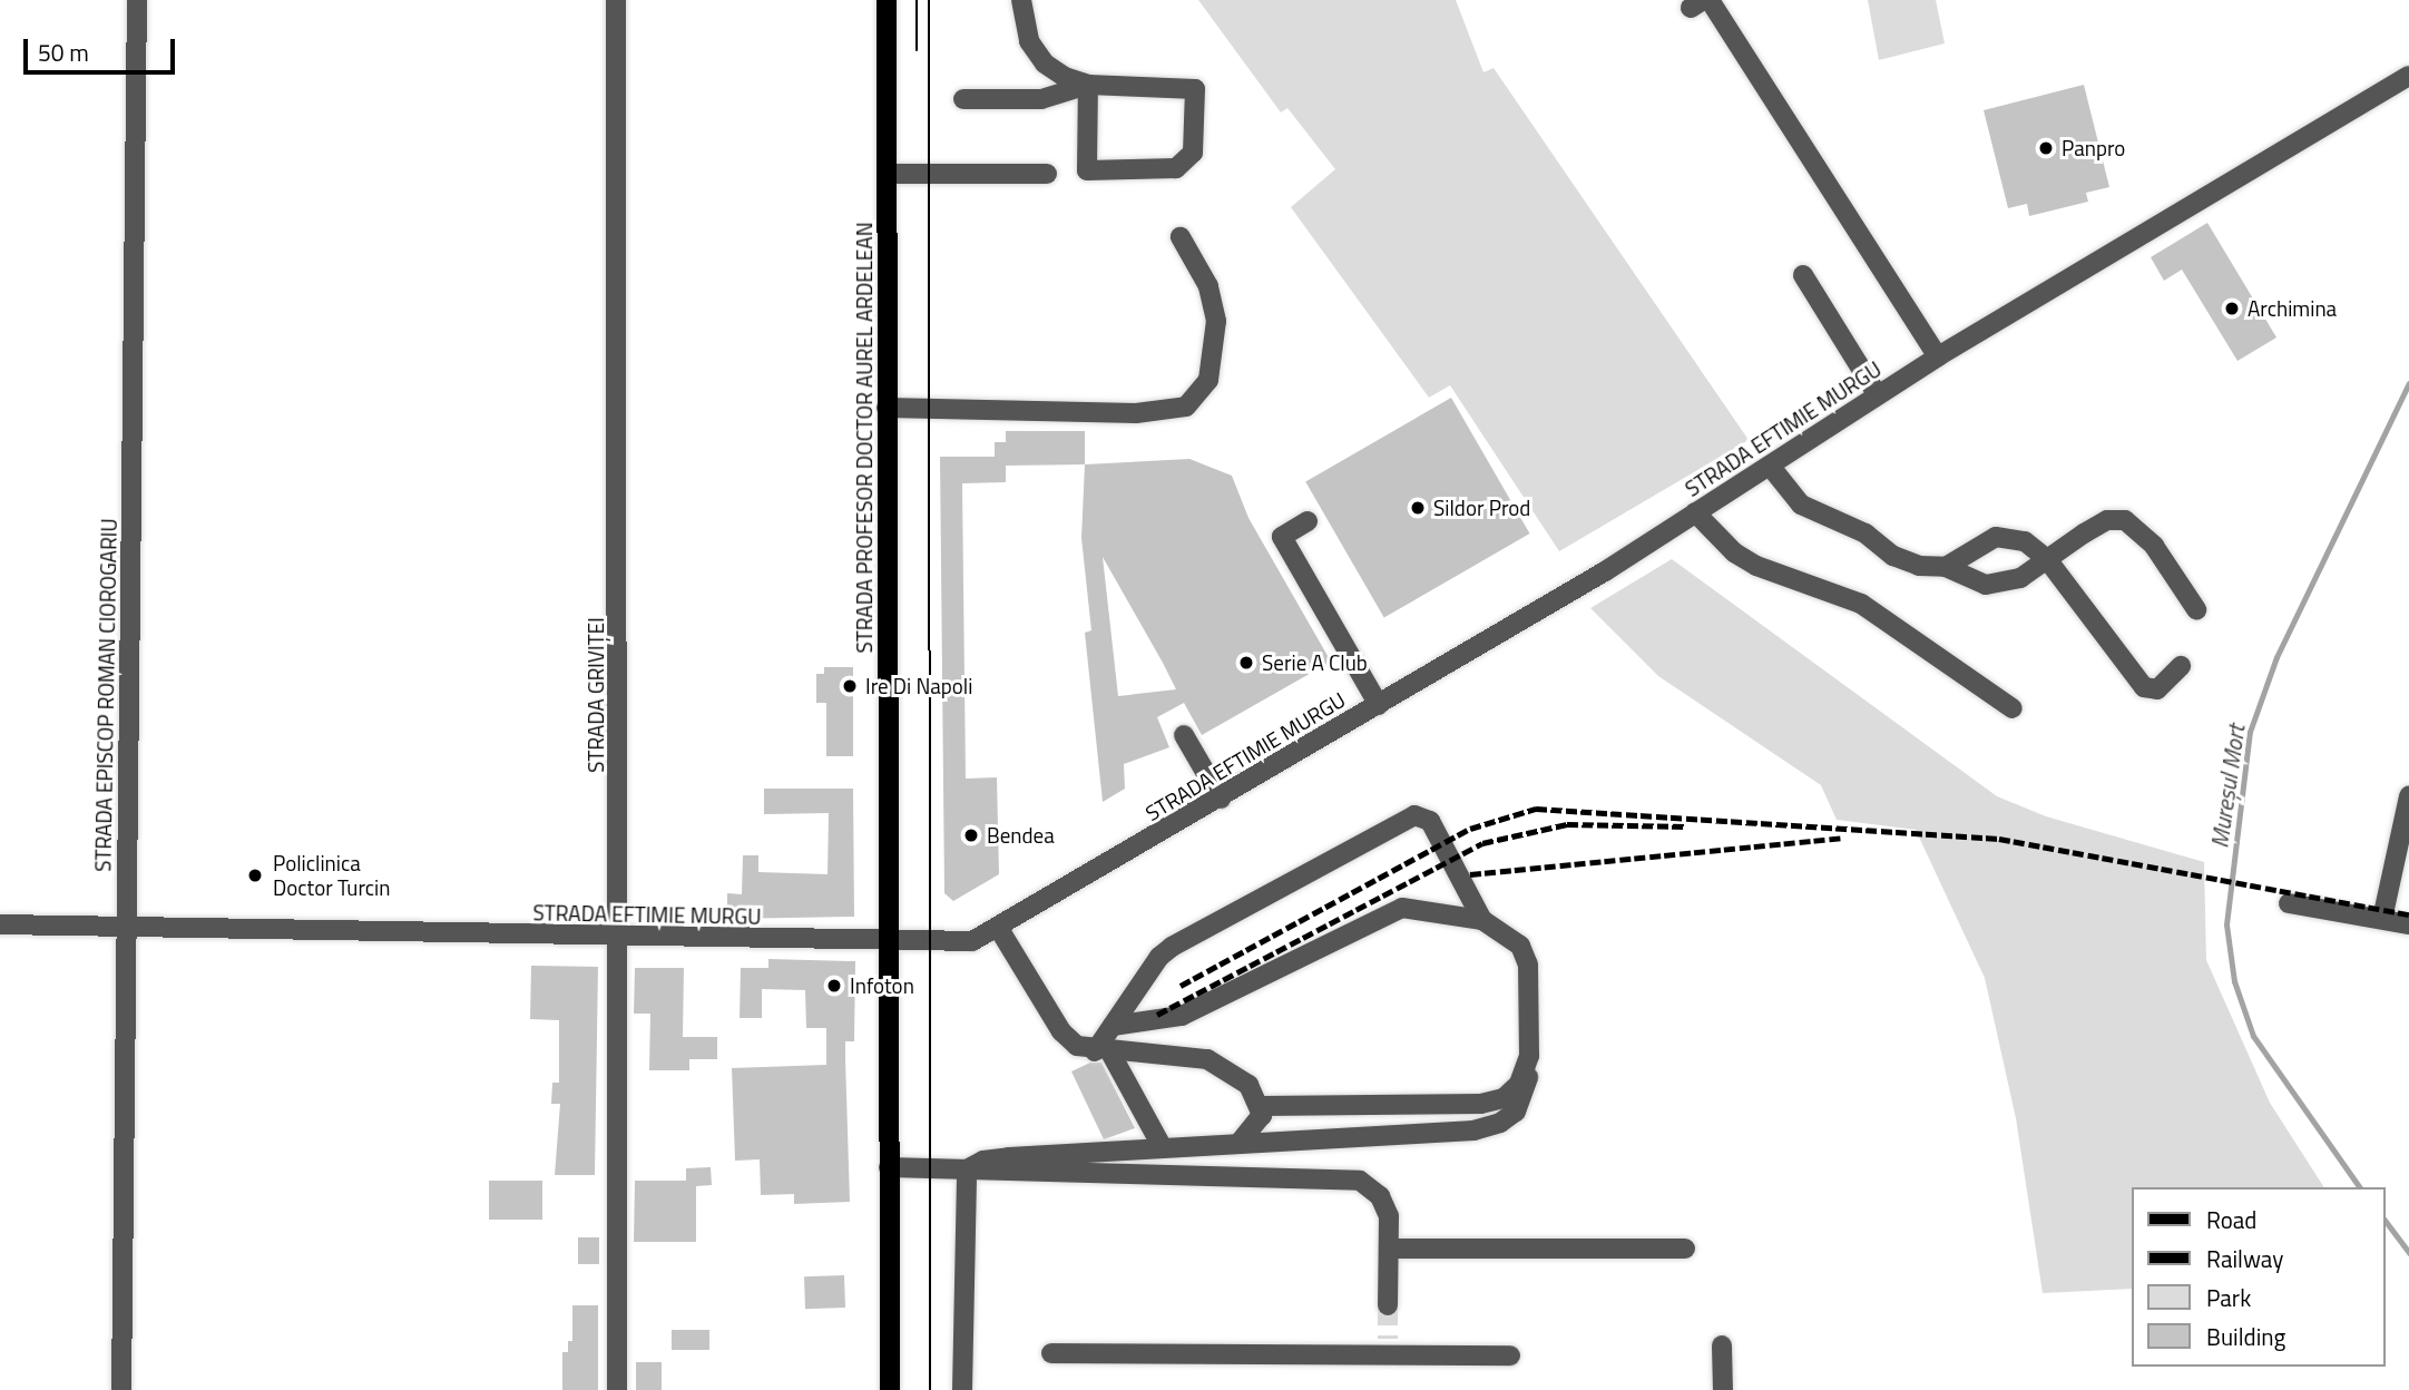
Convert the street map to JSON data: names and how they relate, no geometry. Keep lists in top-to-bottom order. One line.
{"streets":{"main road":["STRADA PROFESOR DOCTOR AUREL ARDELEAN"],"street":["STRADA EFTIMIE MURGU","STRADA EPISCOP ROMAN CIOROGARIU","STRADA GRIVIȚEI"]},"crossings":[["STRADA EFTIMIE MURGU","STRADA PROFESOR DOCTOR AUREL ARDELEAN"],["STRADA EFTIMIE MURGU","STRADA EPISCOP ROMAN CIOROGARIU"],["STRADA EFTIMIE MURGU","STRADA GRIVIȚEI"]],"water":["Mureșul Mort"],"places":["Panpro","Archimina","Sildor Prod","Serie A Club","Ire Di Napoli","Bendea","Policlinica Doctor Turcin","Infoton"],"legend":["Road","Railway","Park","Building"],"scale_bar":"50 m"}
